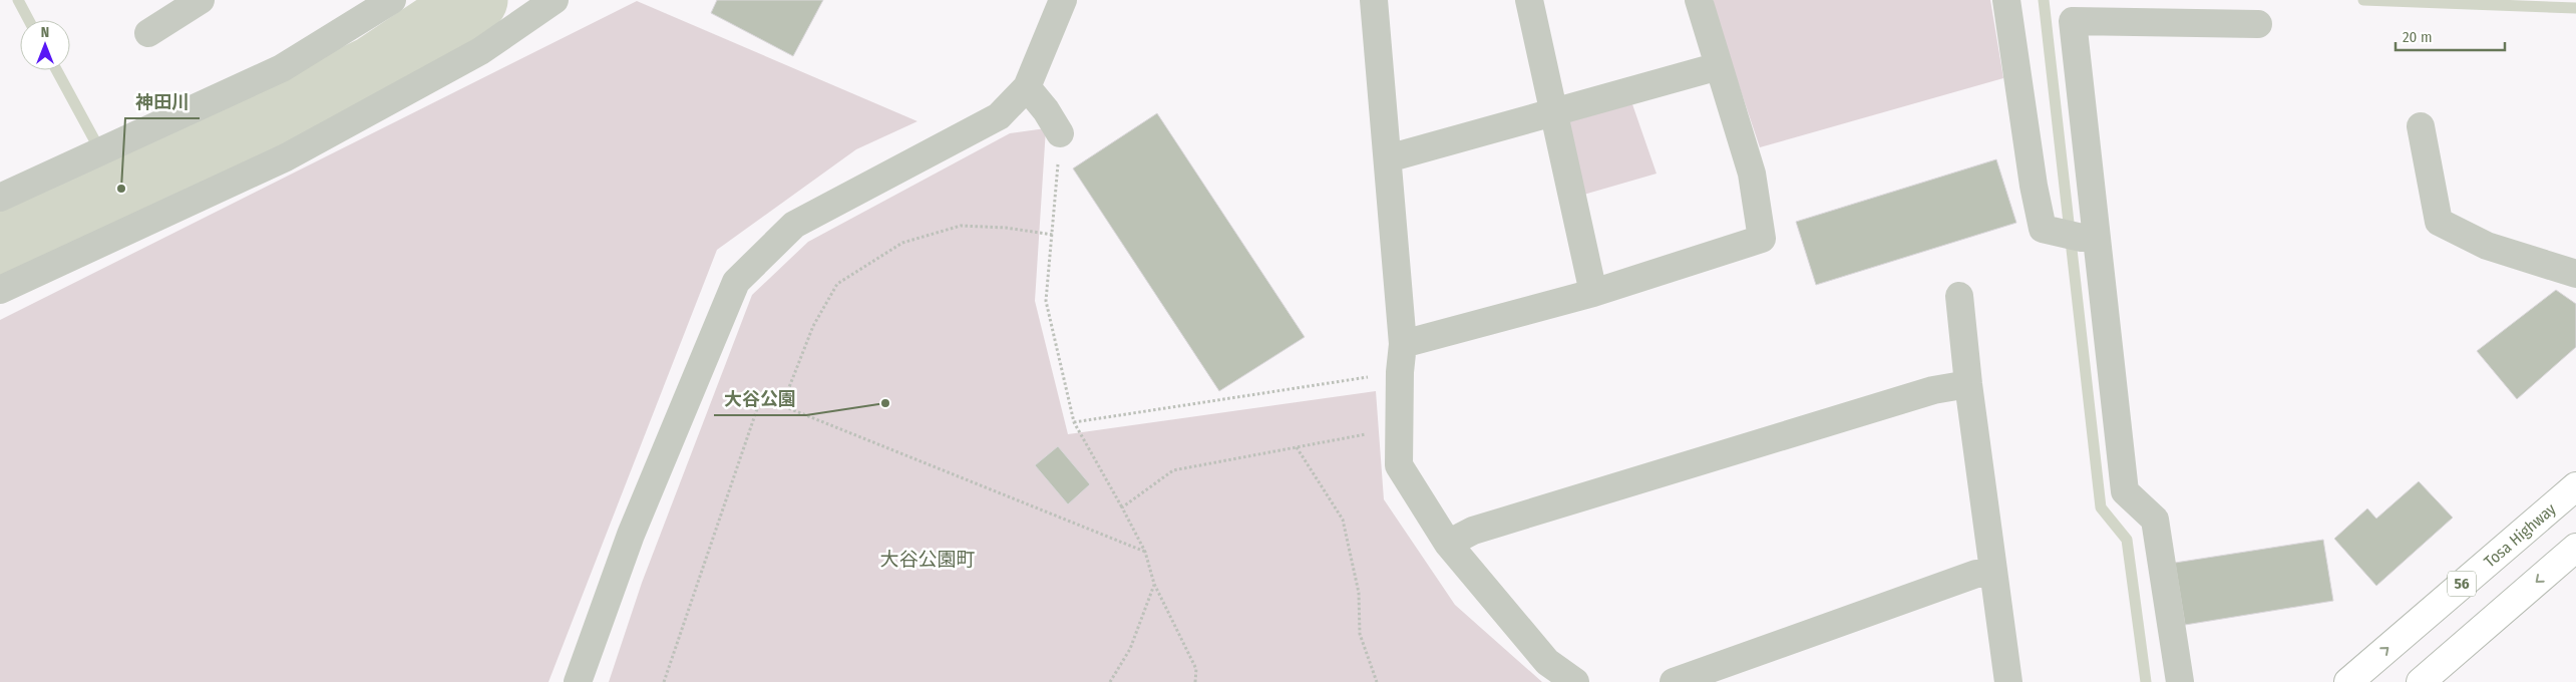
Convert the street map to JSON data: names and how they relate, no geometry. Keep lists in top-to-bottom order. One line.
{"streets":{"highway":["Tosa Highway","56"]},"districts":["大谷公園町"],"places":["神田川","大谷公園"],"scale_bar":"20 m","north":"top"}
